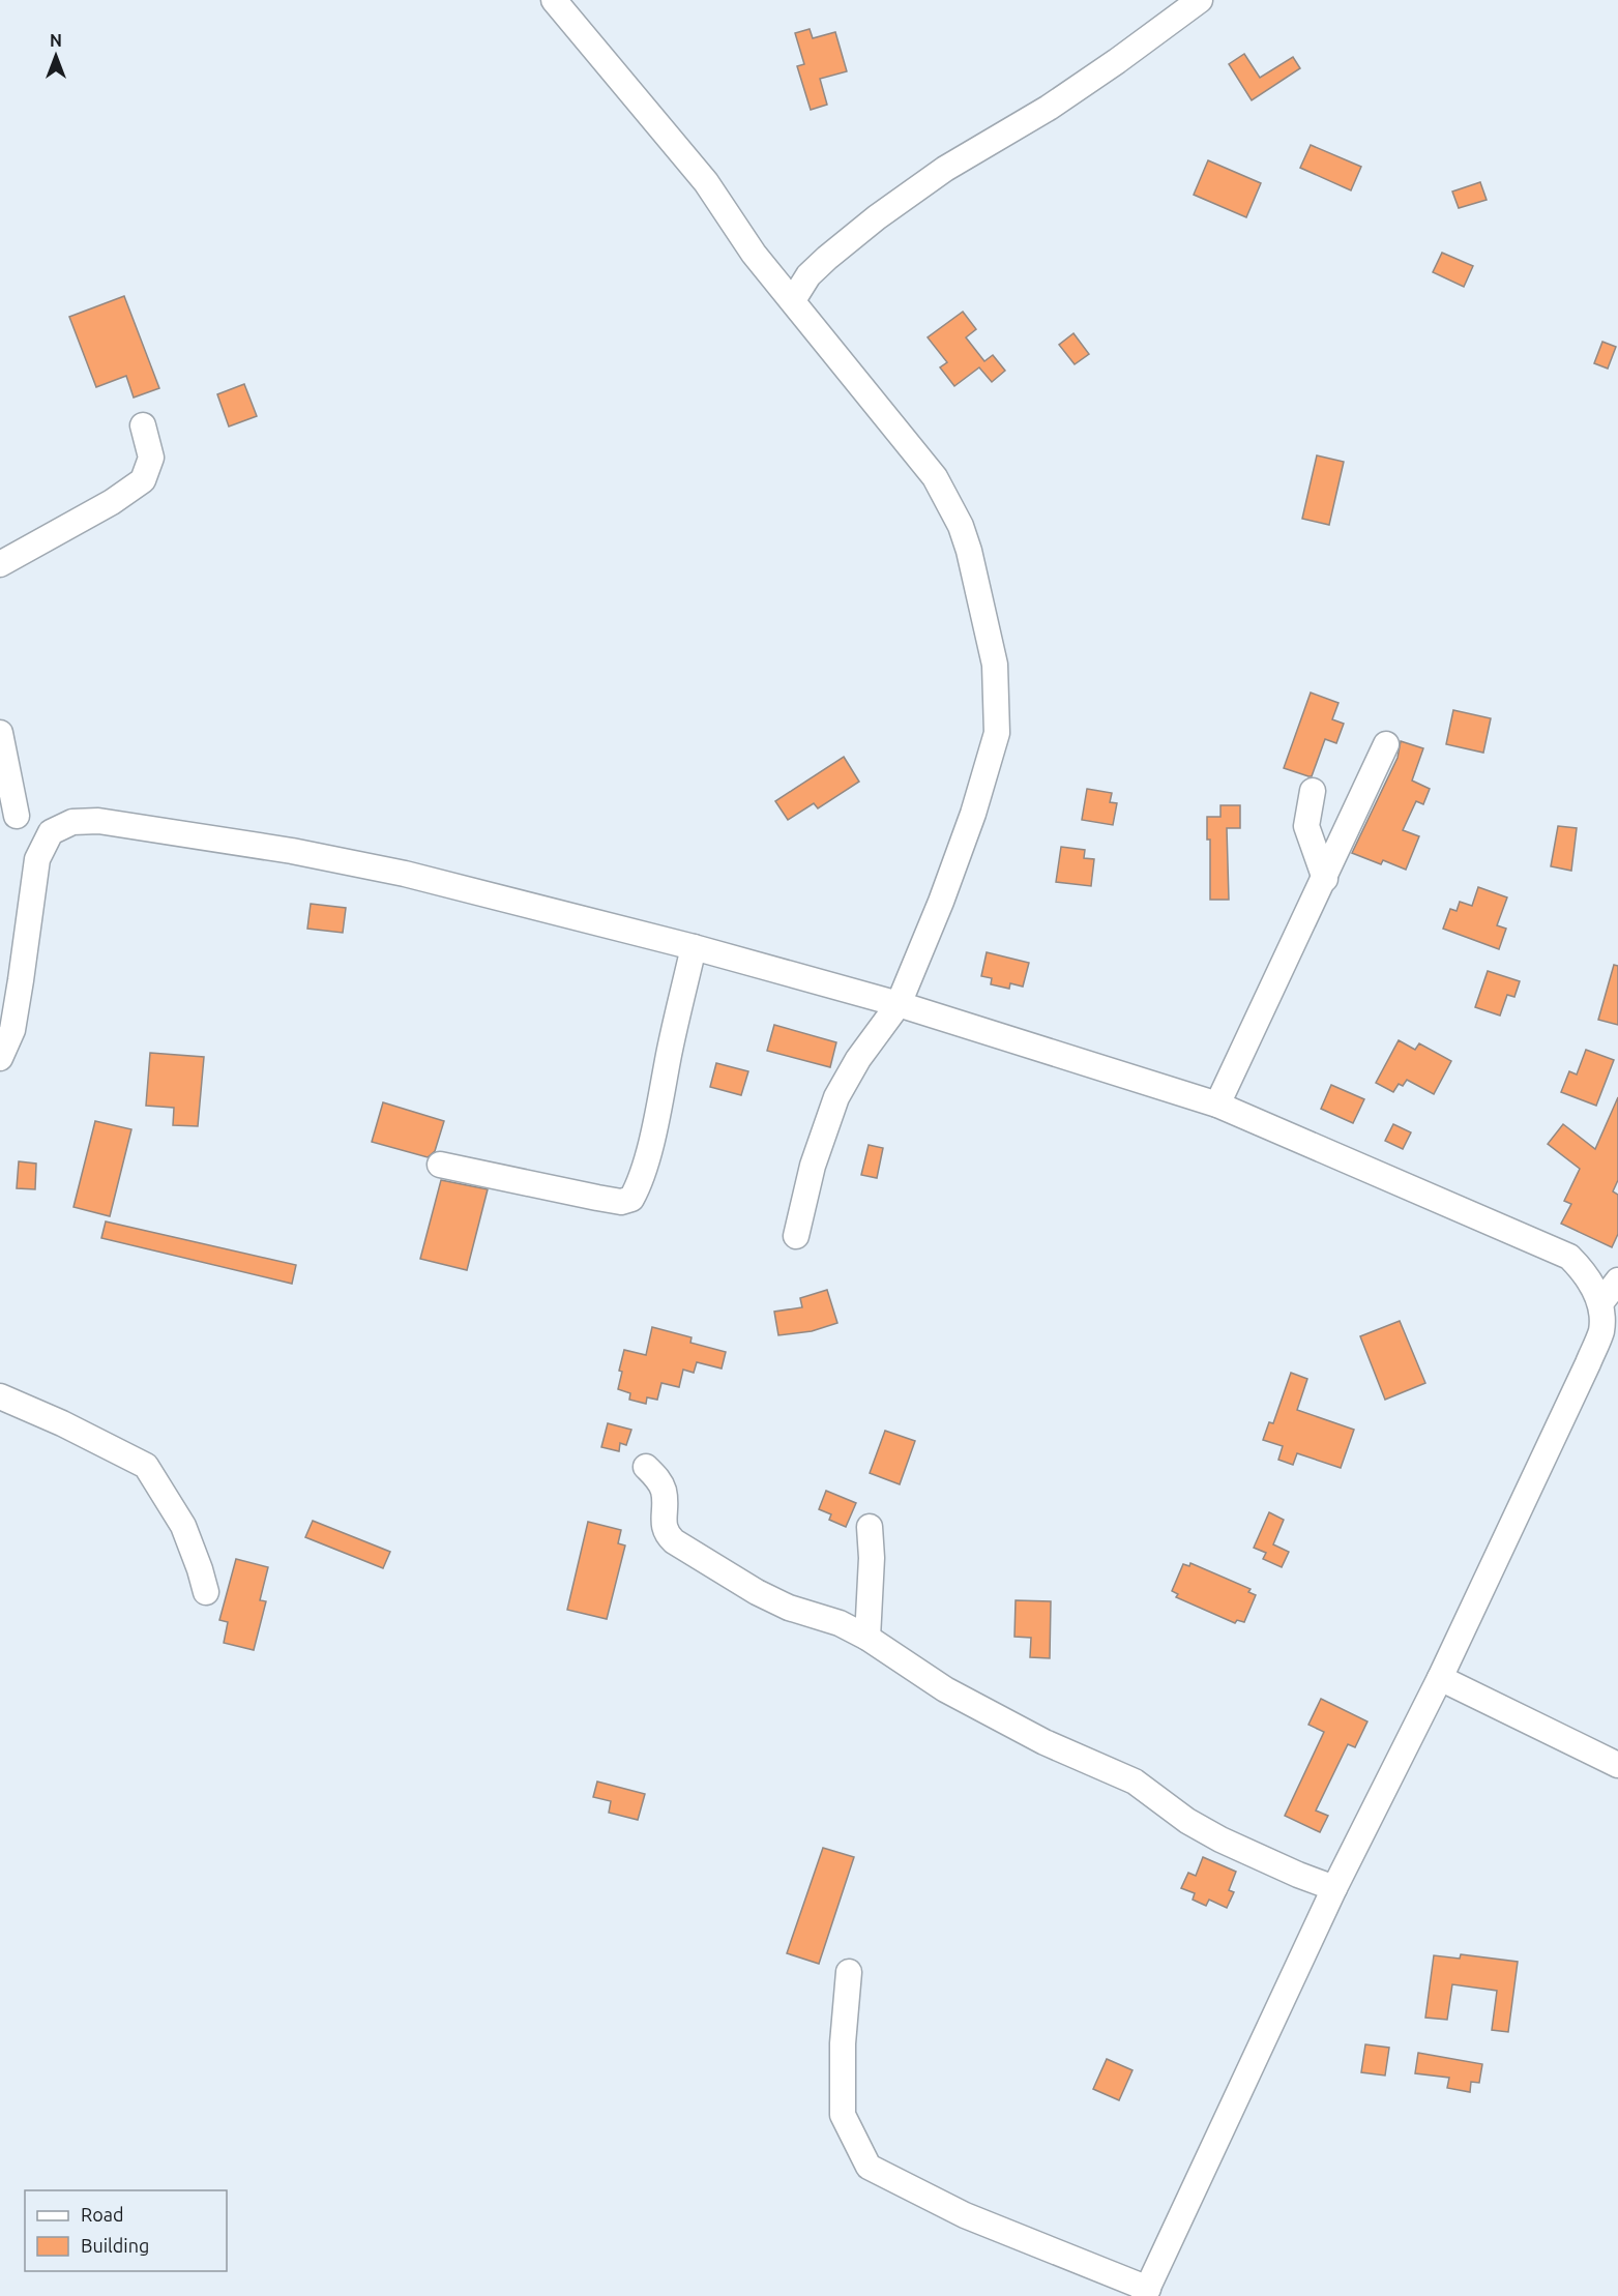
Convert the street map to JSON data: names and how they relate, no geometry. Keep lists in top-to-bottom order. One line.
{"legend":["Road","Building"],"north":"top"}
